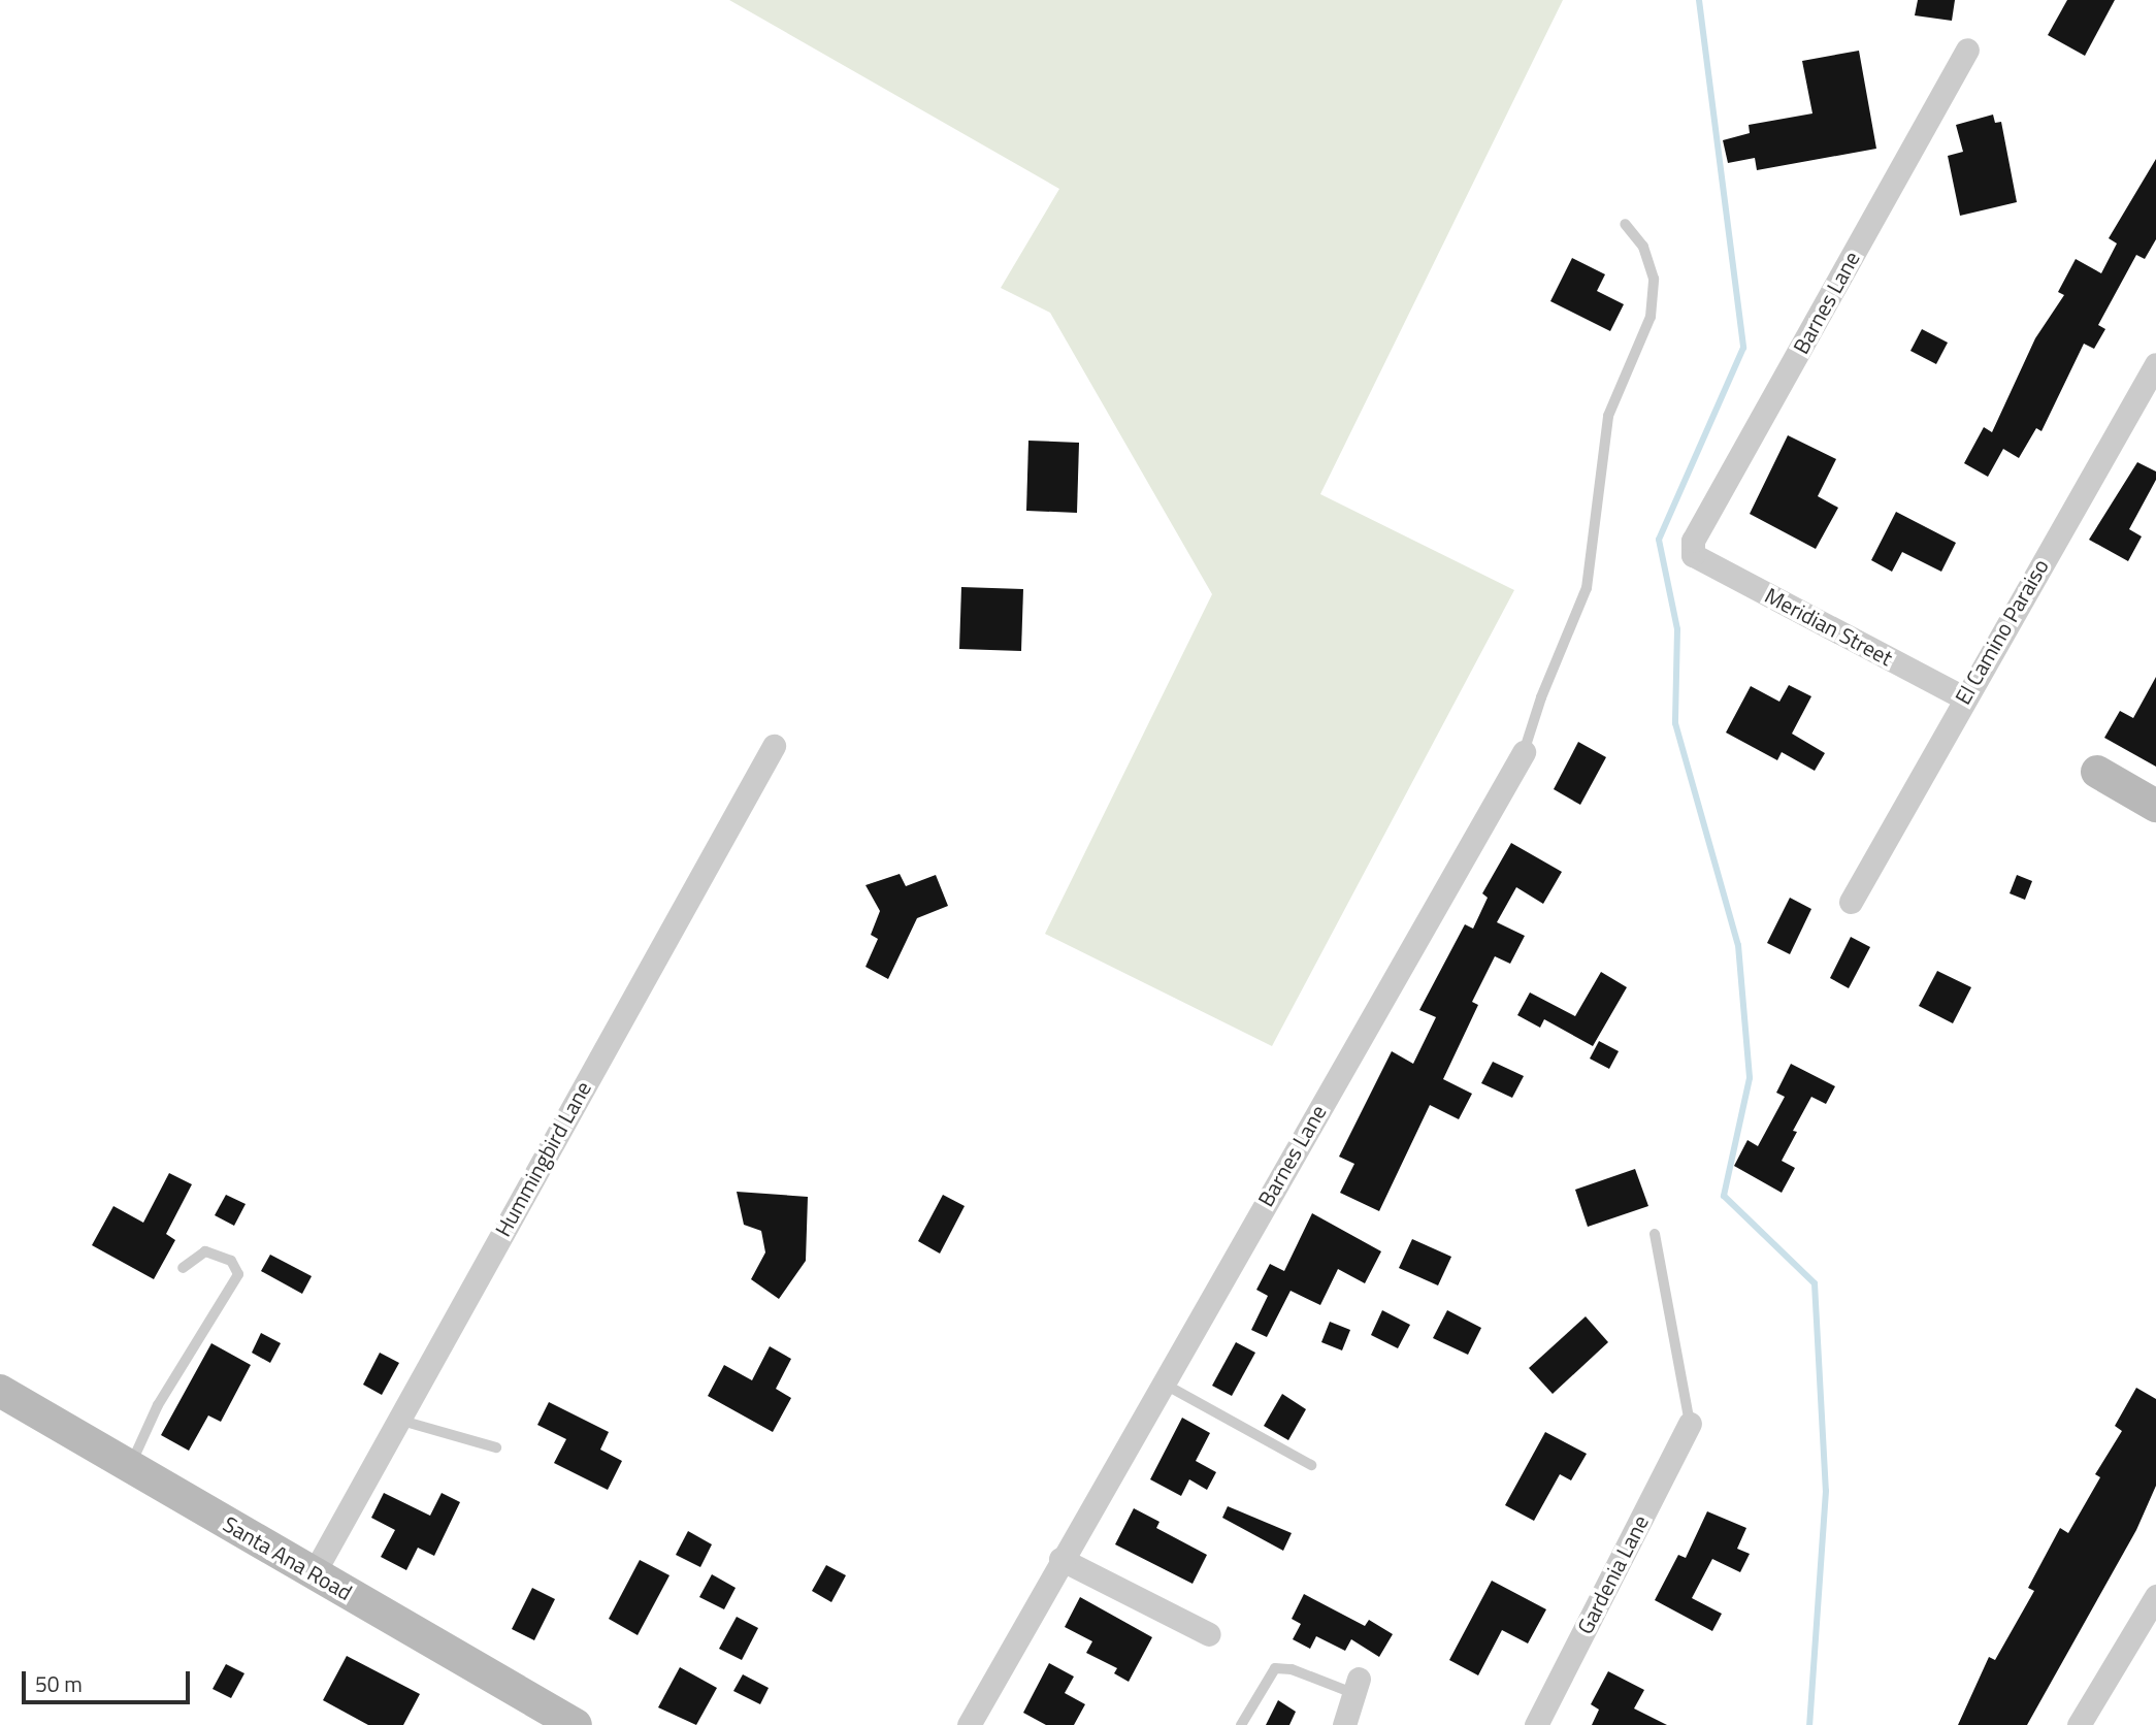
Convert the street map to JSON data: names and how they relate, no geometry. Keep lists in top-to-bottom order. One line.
{"streets":{"street":["Barnes Lane","Meridian Street","El Camino Paraiso","Hummingbird Lane","Santa Ana Road","Gardenia Lane"]},"crossings":[["Barnes Lane","Meridian Street"],["Meridian Street","El Camino Paraiso"],["Hummingbird Lane","Santa Ana Road"]],"scale_bar":"50 m"}
